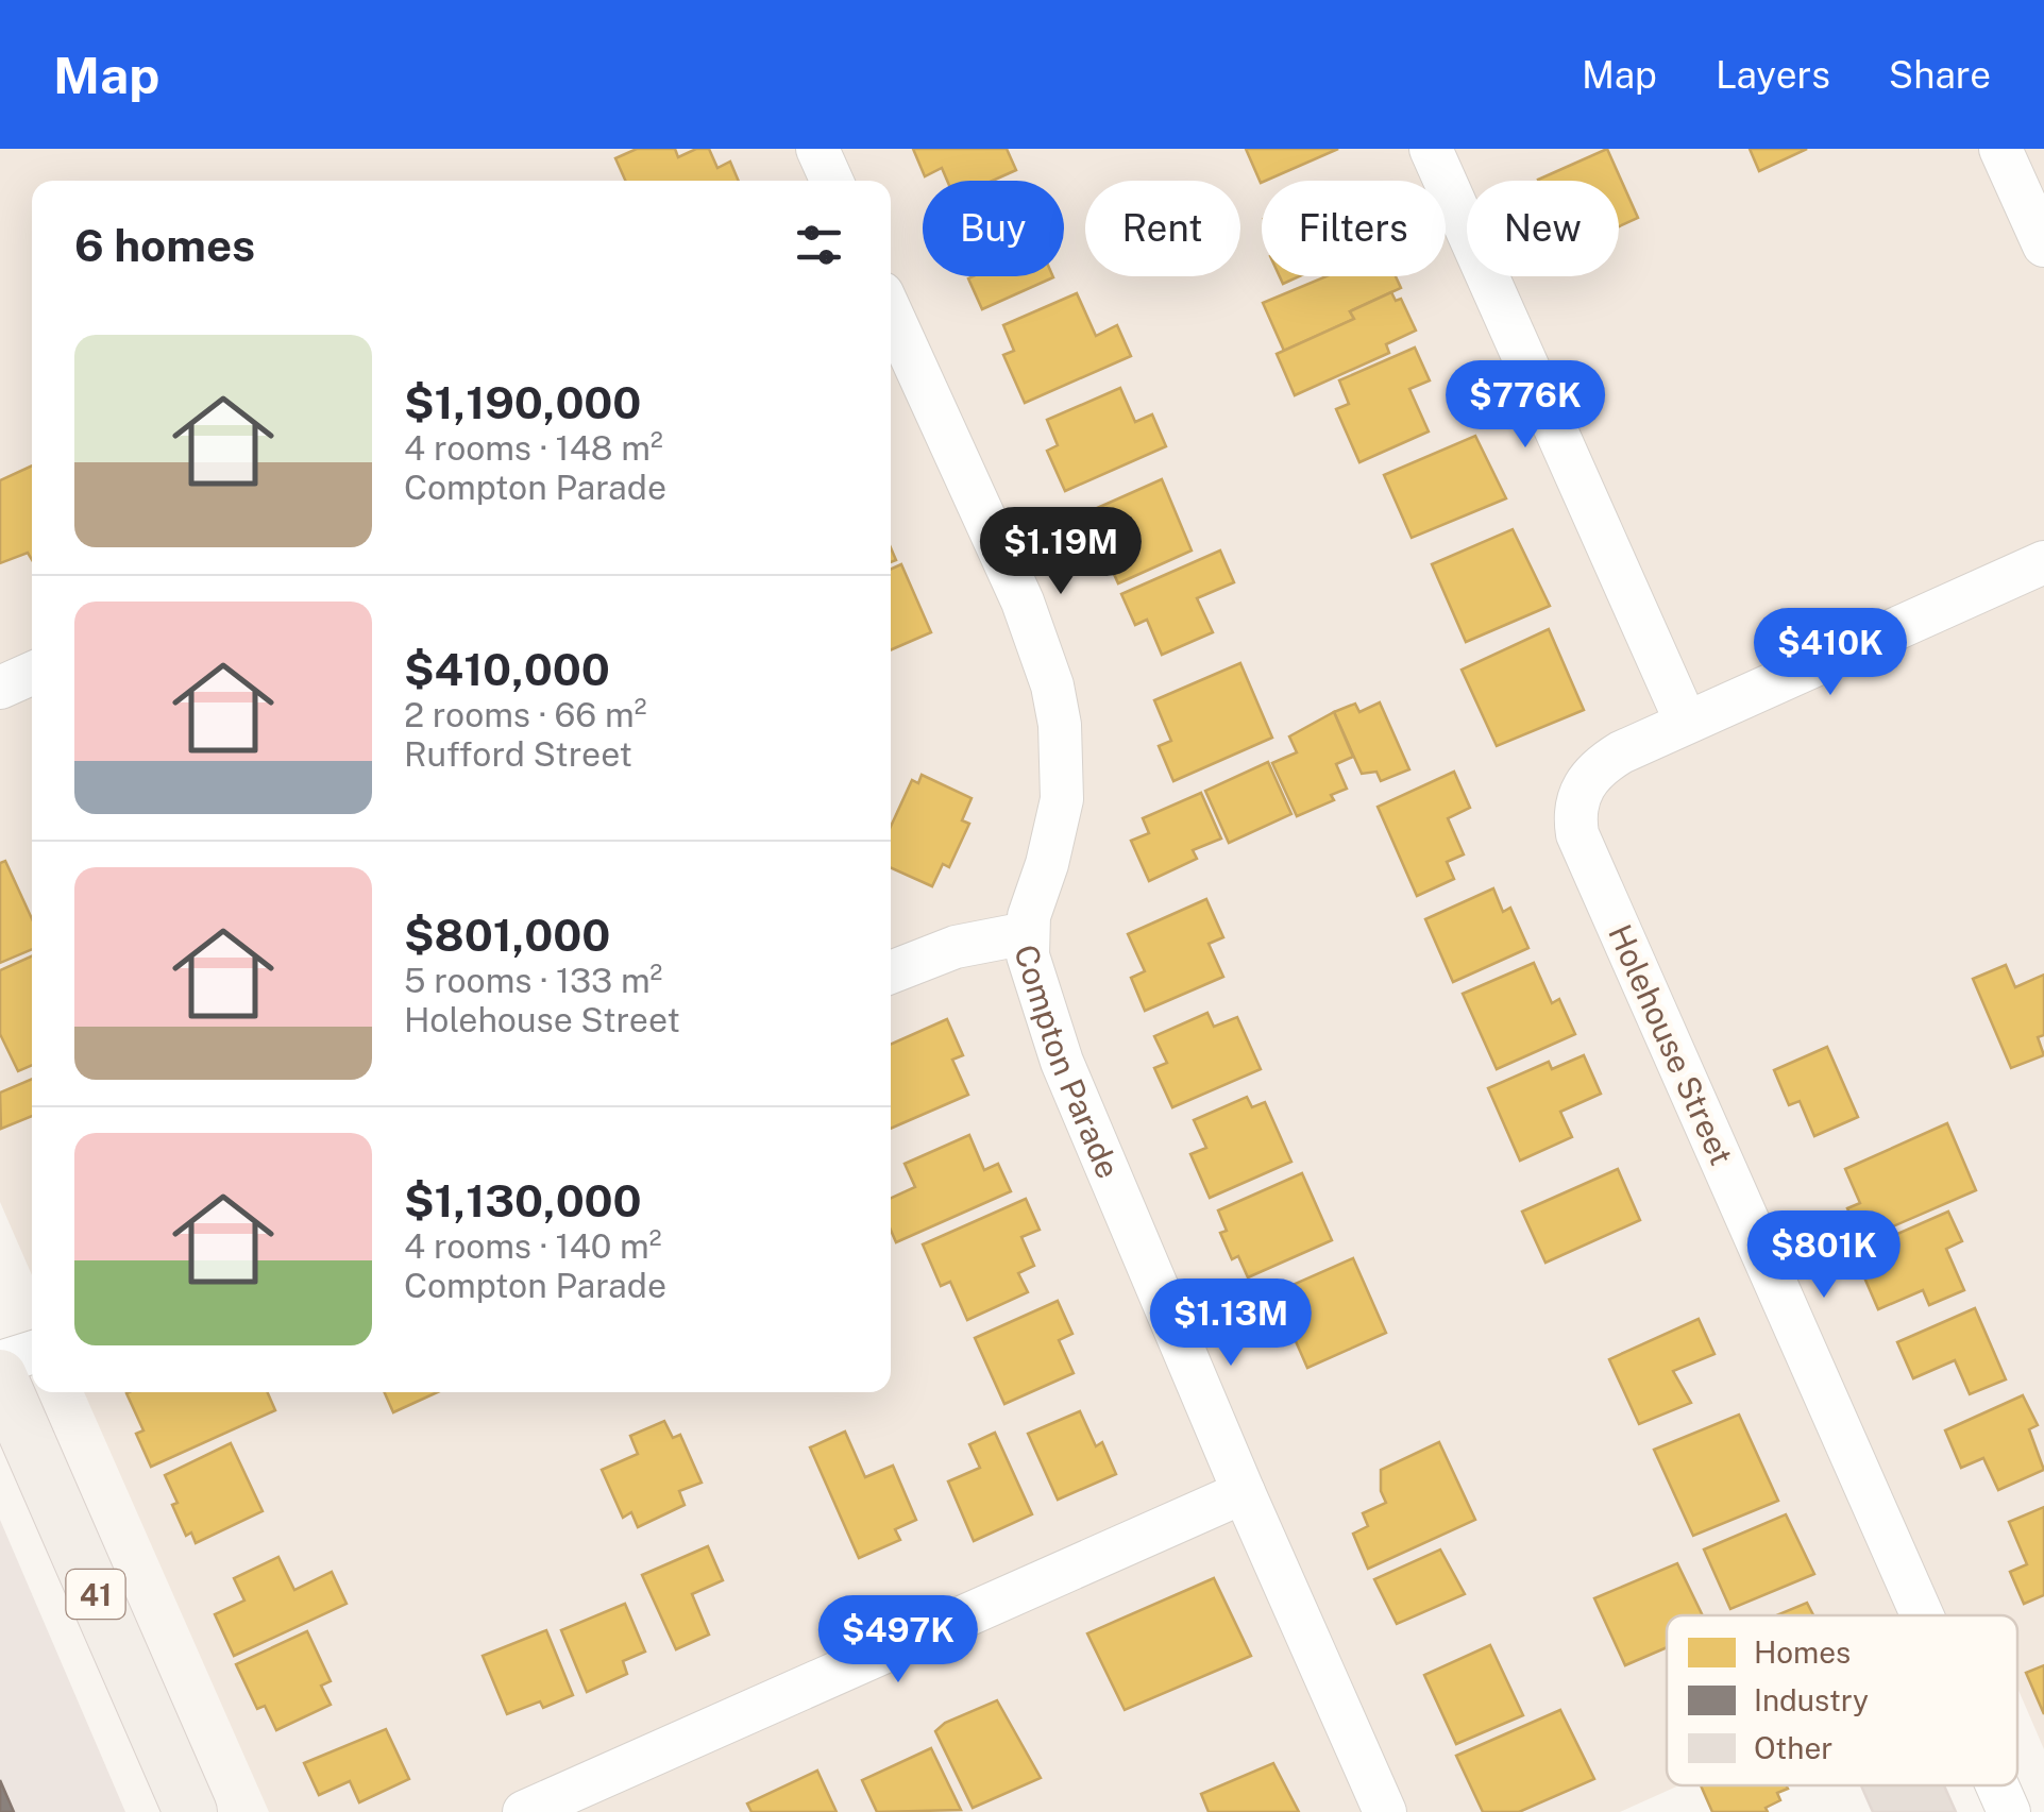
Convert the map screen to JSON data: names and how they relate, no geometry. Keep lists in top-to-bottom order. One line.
{"streets":{"main road":["41"],"street":["Holehouse Street","Compton Parade"]},"legend":["Homes","Industry","Other"],"page":{"header":"Map","nav":["Map","Layers","Share"],"chip":["Buy","Rent","Filters","New"],"heading":"6 homes","list":[{"name":"$1,190,000","note":"4 rooms · 148 m² · Compton Parade"},{"name":"$410,000","note":"2 rooms · 66 m² · Rufford Street"},{"name":"$801,000","note":"5 rooms · 133 m² · Holehouse Street"},{"name":"$1,130,000","note":"4 rooms · 140 m² · Compton Parade"}],"price":["$776K","$1.19M","$410K","$801K","$1.13M","$497K"]}}
